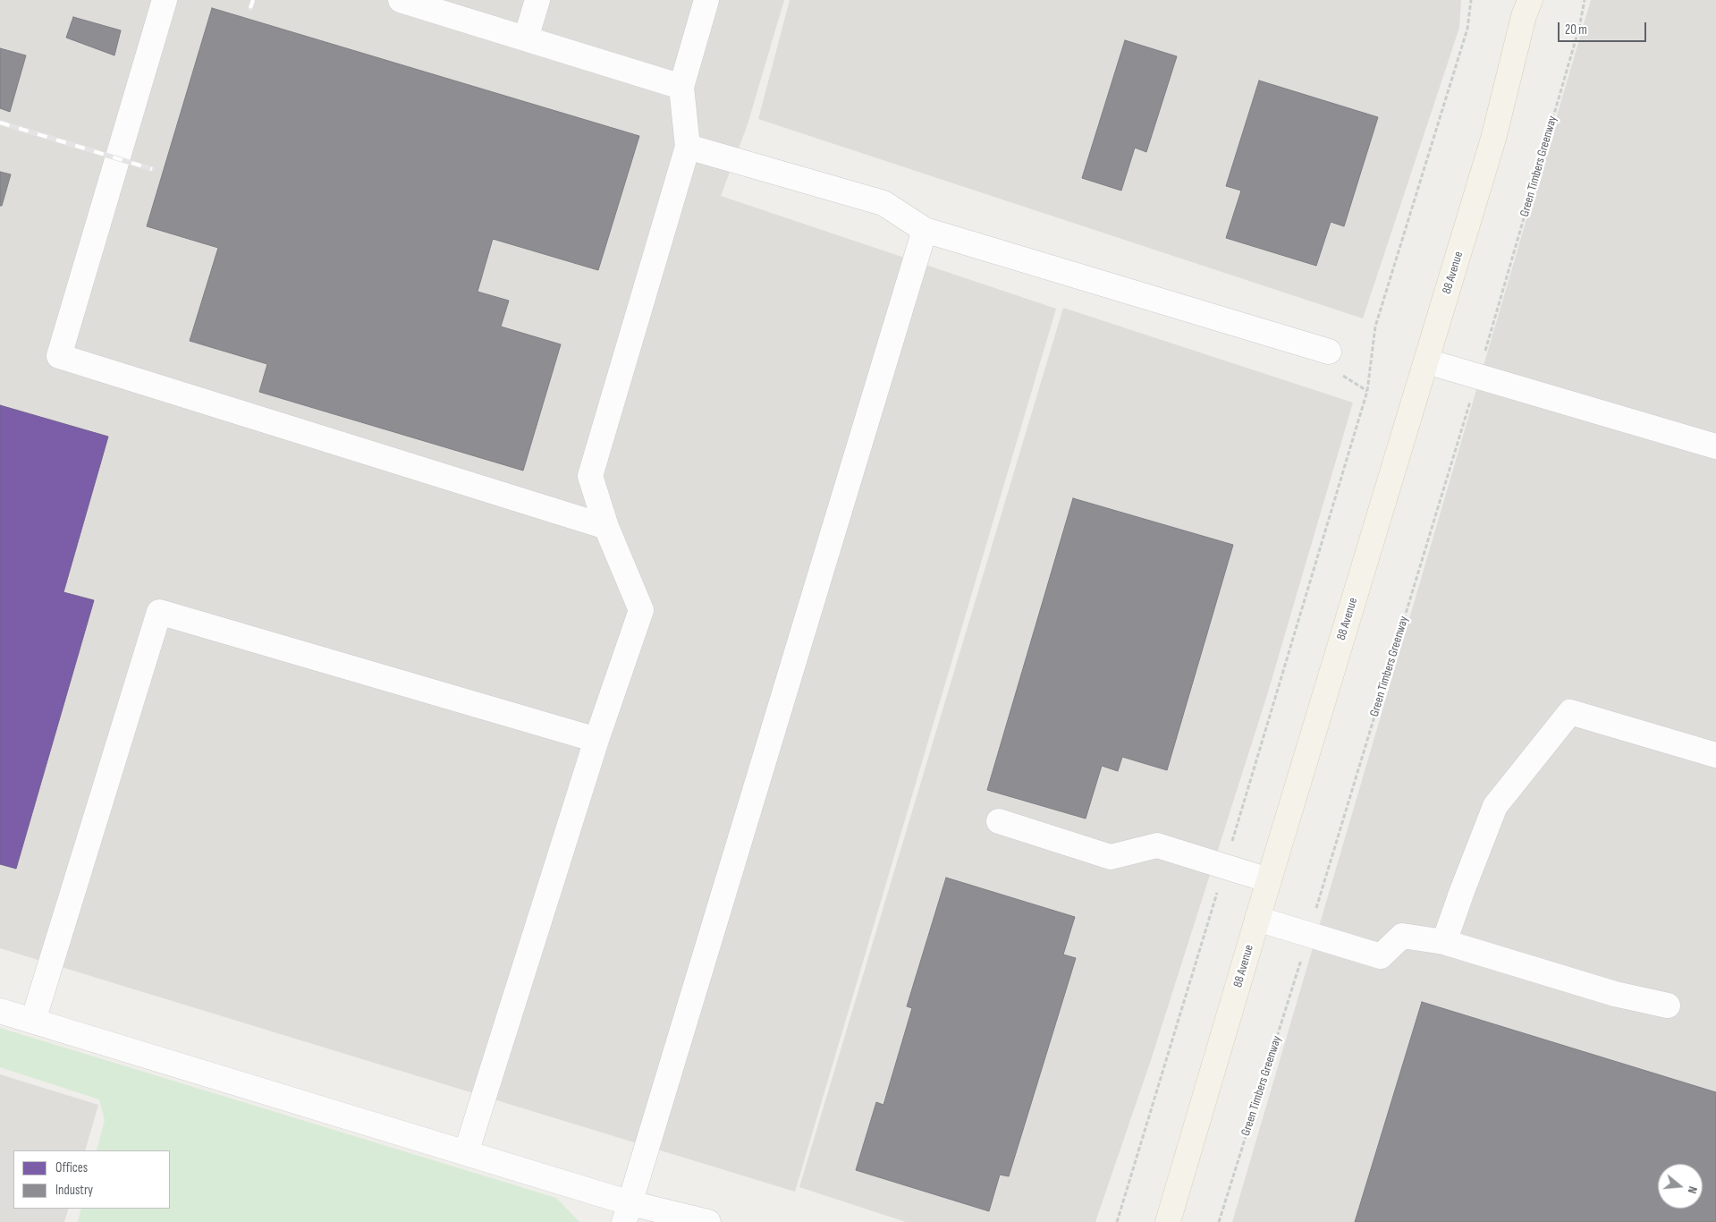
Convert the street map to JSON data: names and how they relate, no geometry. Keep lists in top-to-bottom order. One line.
{"streets":{"main road":["88 Avenue"],"path":["Green Timbers Greenway"]},"legend":["Offices","Industry"],"scale_bar":"20 m","north":"right"}
